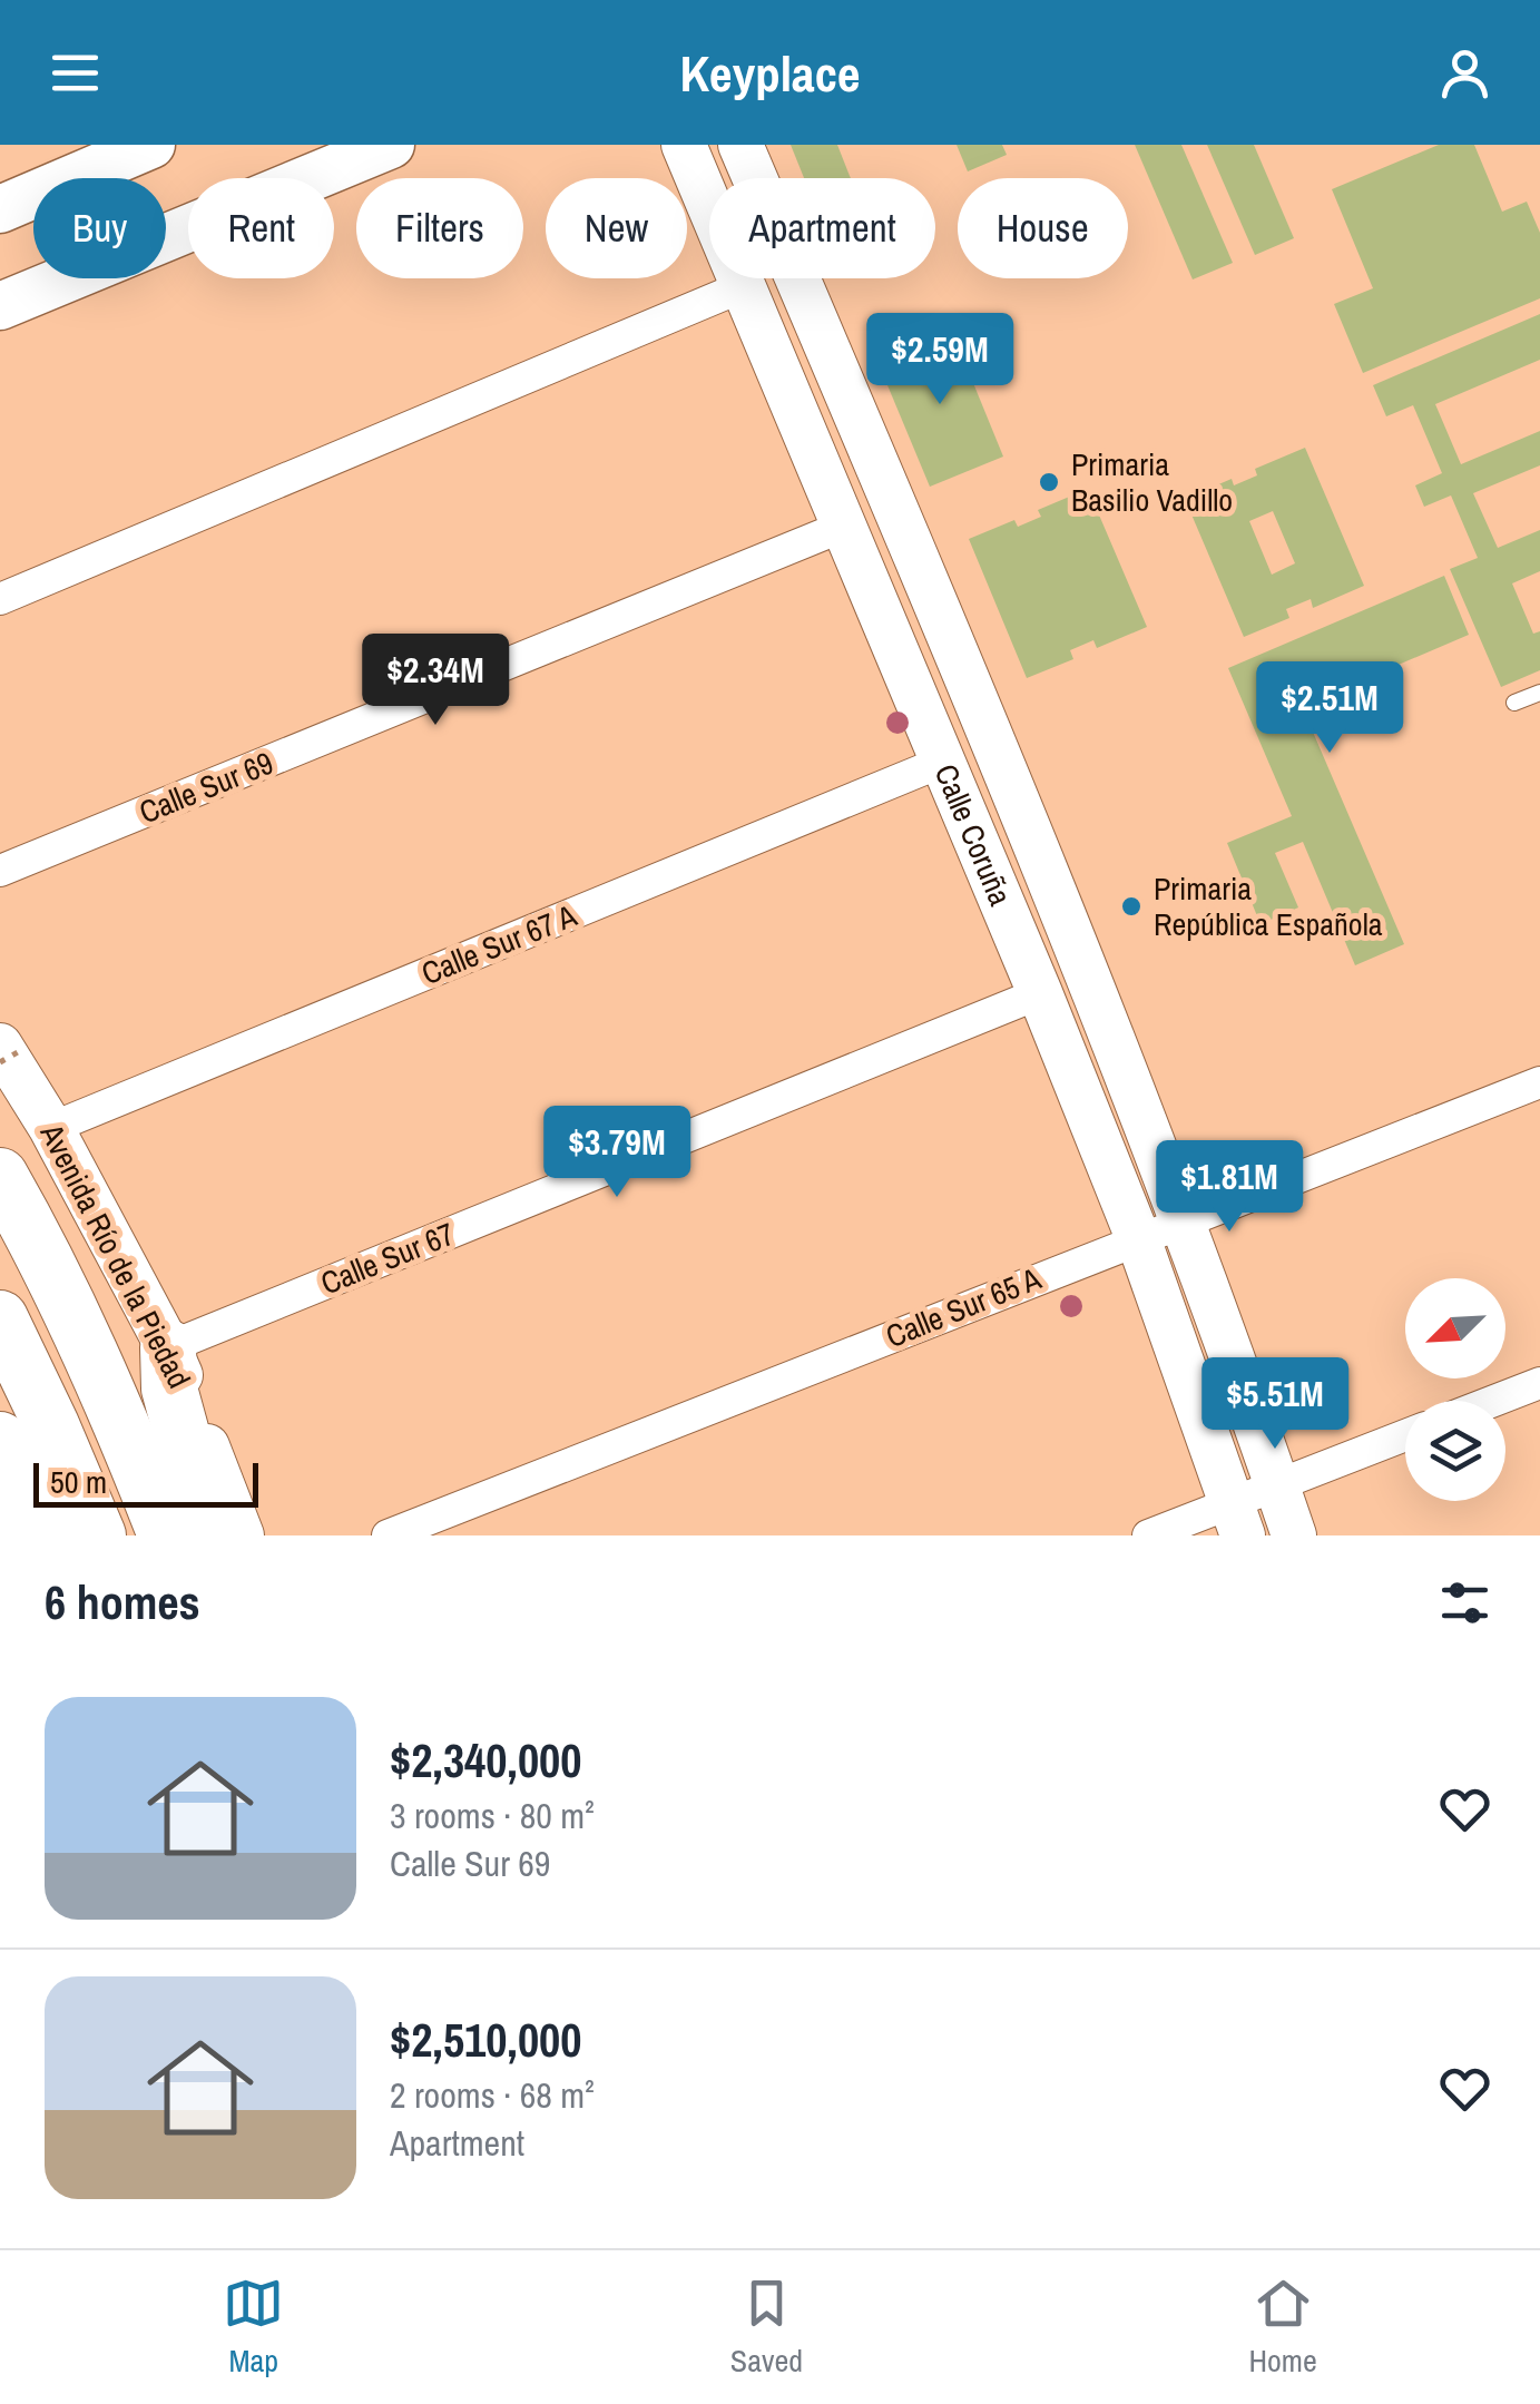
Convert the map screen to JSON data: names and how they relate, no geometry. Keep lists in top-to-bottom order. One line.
{"streets":{"street":["Calle Sur 69","Calle Coruña","Calle Sur 67 A","Avenida Río de la Piedad","Calle Sur 67","Calle Sur 65 A"]},"crossings":[["Calle Sur 69","Calle Coruña"],["Calle Coruña","Calle Sur 67 A"],["Calle Coruña","Calle Sur 67"],["Calle Coruña","Calle Sur 65 A"],["Calle Sur 67 A","Avenida Río de la Piedad"],["Avenida Río de la Piedad","Calle Sur 67"]],"places":["Primaria Basilio Vadillo","Primaria República Española"],"scale_bar":"50 m","north":"bottom left","page":{"header":"Keyplace","chip":["Buy","Rent","Filters","New","Apartment","House"],"price":["$2.59M","$2.34M","$2.51M","$3.79M","$1.81M","$5.51M"],"scale":"50 m","heading":"6 homes","list":[{"name":"$2,340,000","note":"3 rooms · 80 m² · Calle Sur 69"},{"name":"$2,510,000","note":"2 rooms · 68 m² · Apartment"}],"tabs":["Map","Saved","Home"]}}
